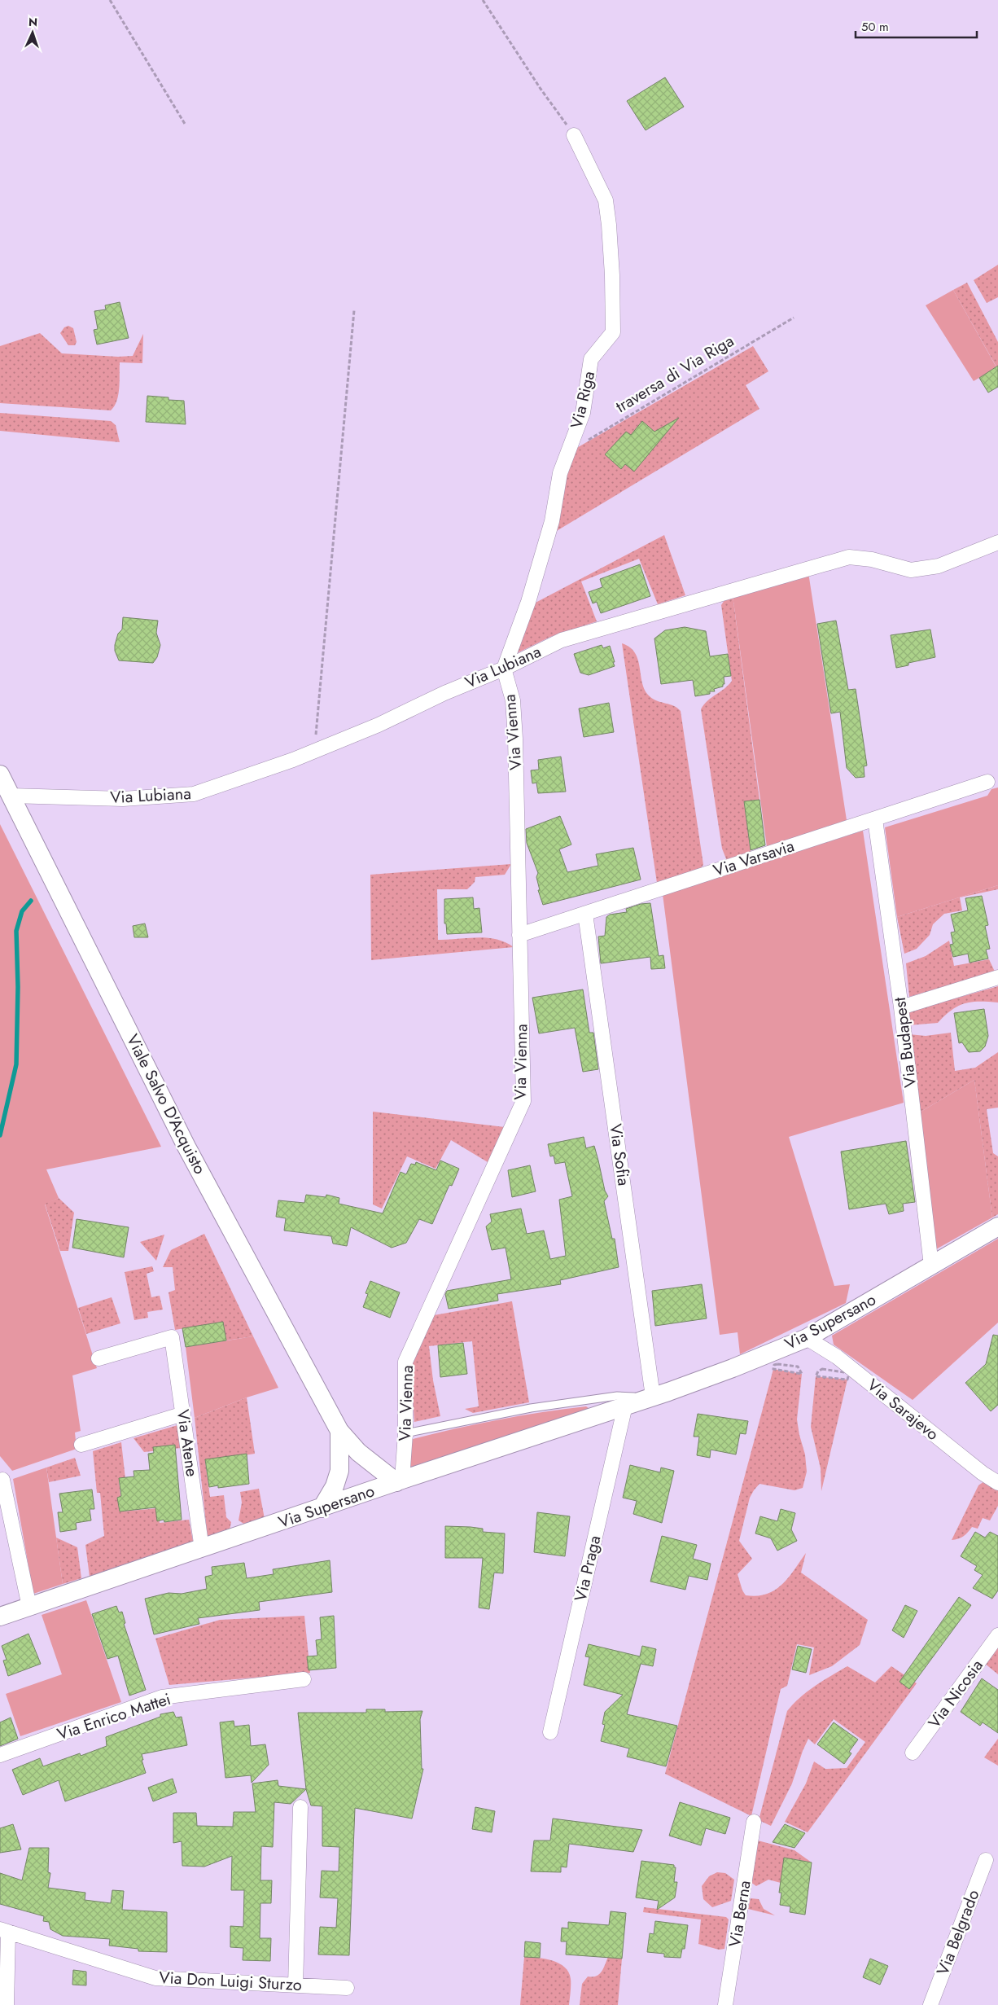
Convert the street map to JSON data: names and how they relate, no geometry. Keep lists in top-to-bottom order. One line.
{"streets":{"street":["Via Riga","Via Lubiana","Via Vienna","Via Varsavia","Via Budapest","Viale Salvo D'Acquisto","Via Sofia","Via Supersano","Via Sarajevo","Via Atene","Via Praga","Via Nicosia","Via Enrico Mattei","Via Berna","Via Belgrado","Via Don Luigi Sturzo"],"path":["traversa di Via Riga"]},"crossings":[["traversa di Via Riga","Via Riga"],["Via Riga","Via Lubiana"],["Via Riga","Via Vienna"],["Via Lubiana","Via Vienna"],["Via Lubiana","Viale Salvo D'Acquisto"],["Via Vienna","Via Varsavia"],["Via Vienna","Viale Salvo D'Acquisto"],["Via Vienna","Via Supersano"],["Via Varsavia","Via Budapest"],["Via Varsavia","Via Sofia"],["Via Budapest","Via Supersano"],["Viale Salvo D'Acquisto","Via Supersano"],["Via Sofia","Via Supersano"],["Via Supersano","Via Sarajevo"],["Via Supersano","Via Atene"],["Via Supersano","Via Praga"]],"scale_bar":"50 m","north":"top"}
